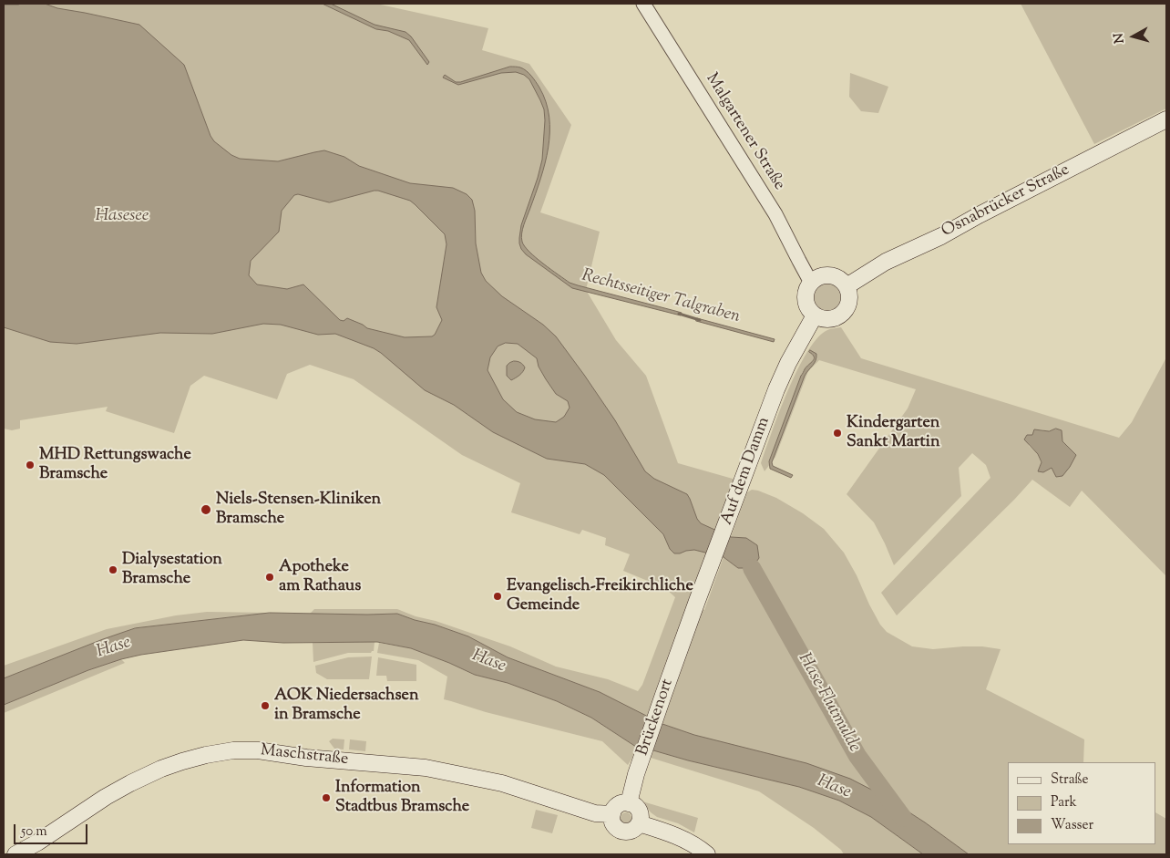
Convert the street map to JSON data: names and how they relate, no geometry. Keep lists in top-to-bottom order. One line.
{"streets":{"main road":["Osnabrücker Straße","Auf dem Damm","Brückenort","Maschstraße"],"street":["Malgartener Straße"]},"crossings":[["Malgartener Straße","Osnabrücker Straße"],["Malgartener Straße","Auf dem Damm"],["Osnabrücker Straße","Auf dem Damm"],["Auf dem Damm","Brückenort"],["Brückenort","Maschstraße"]],"water":["Hasesee","Rechtsseitiger Talgraben","Hase","Hase-Flutmulde"],"places":["Kindergarten Sankt Martin","MHD Rettungswache Bramsche","Niels-Stensen-Kliniken Bramsche","Dialysestation Bramsche","Apotheke am Rathaus","Evangelisch-Freikirchliche Gemeinde","AOK Niedersachsen in Bramsche","Information Stadtbus Bramsche"],"legend":["Straße","Park","Wasser"],"scale_bar":"50 m","north":"left"}
